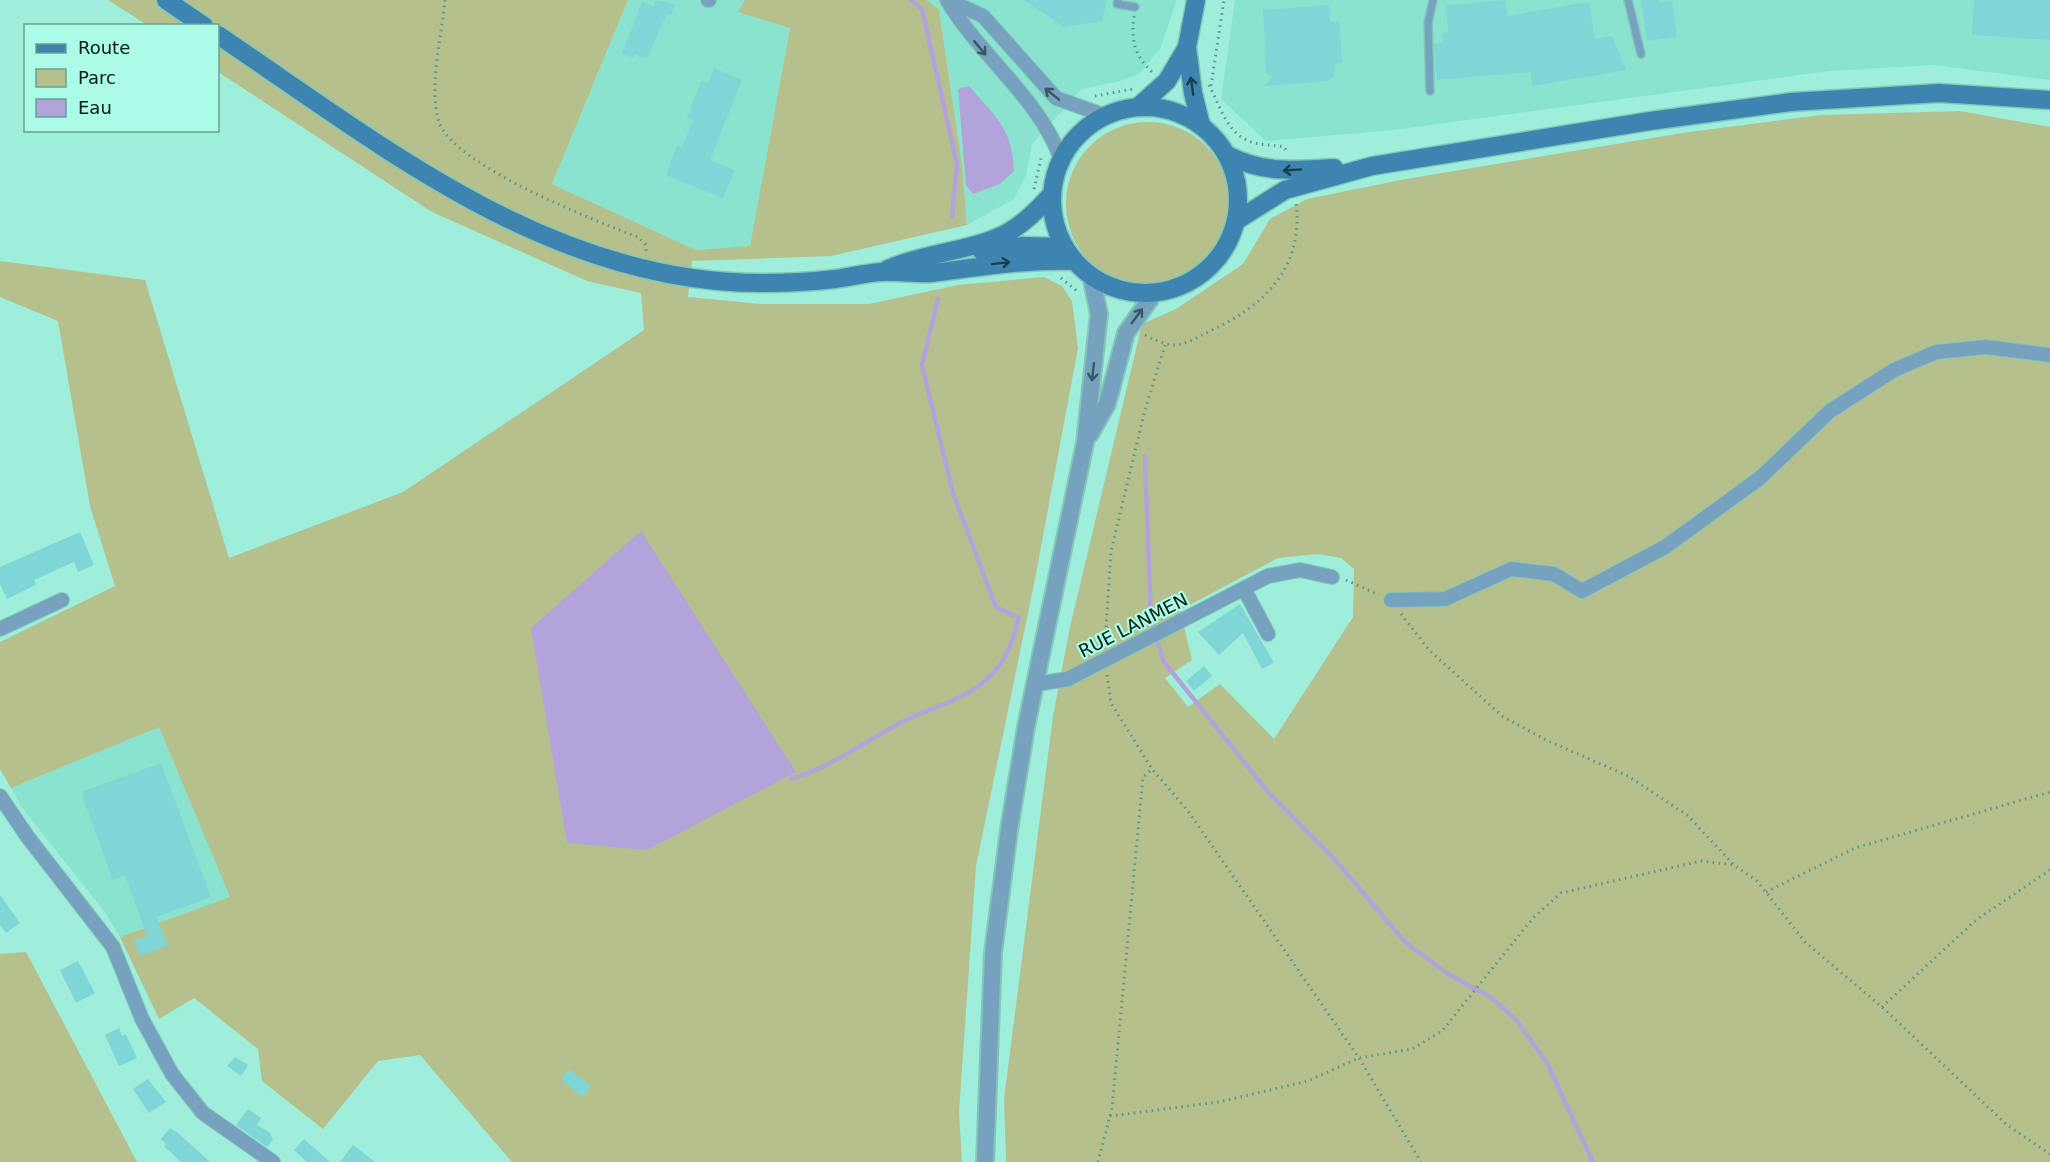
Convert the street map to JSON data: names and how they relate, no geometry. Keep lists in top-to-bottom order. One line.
{"streets":{"street":["RUE LANMEN"]},"legend":["Route","Parc","Eau"]}
